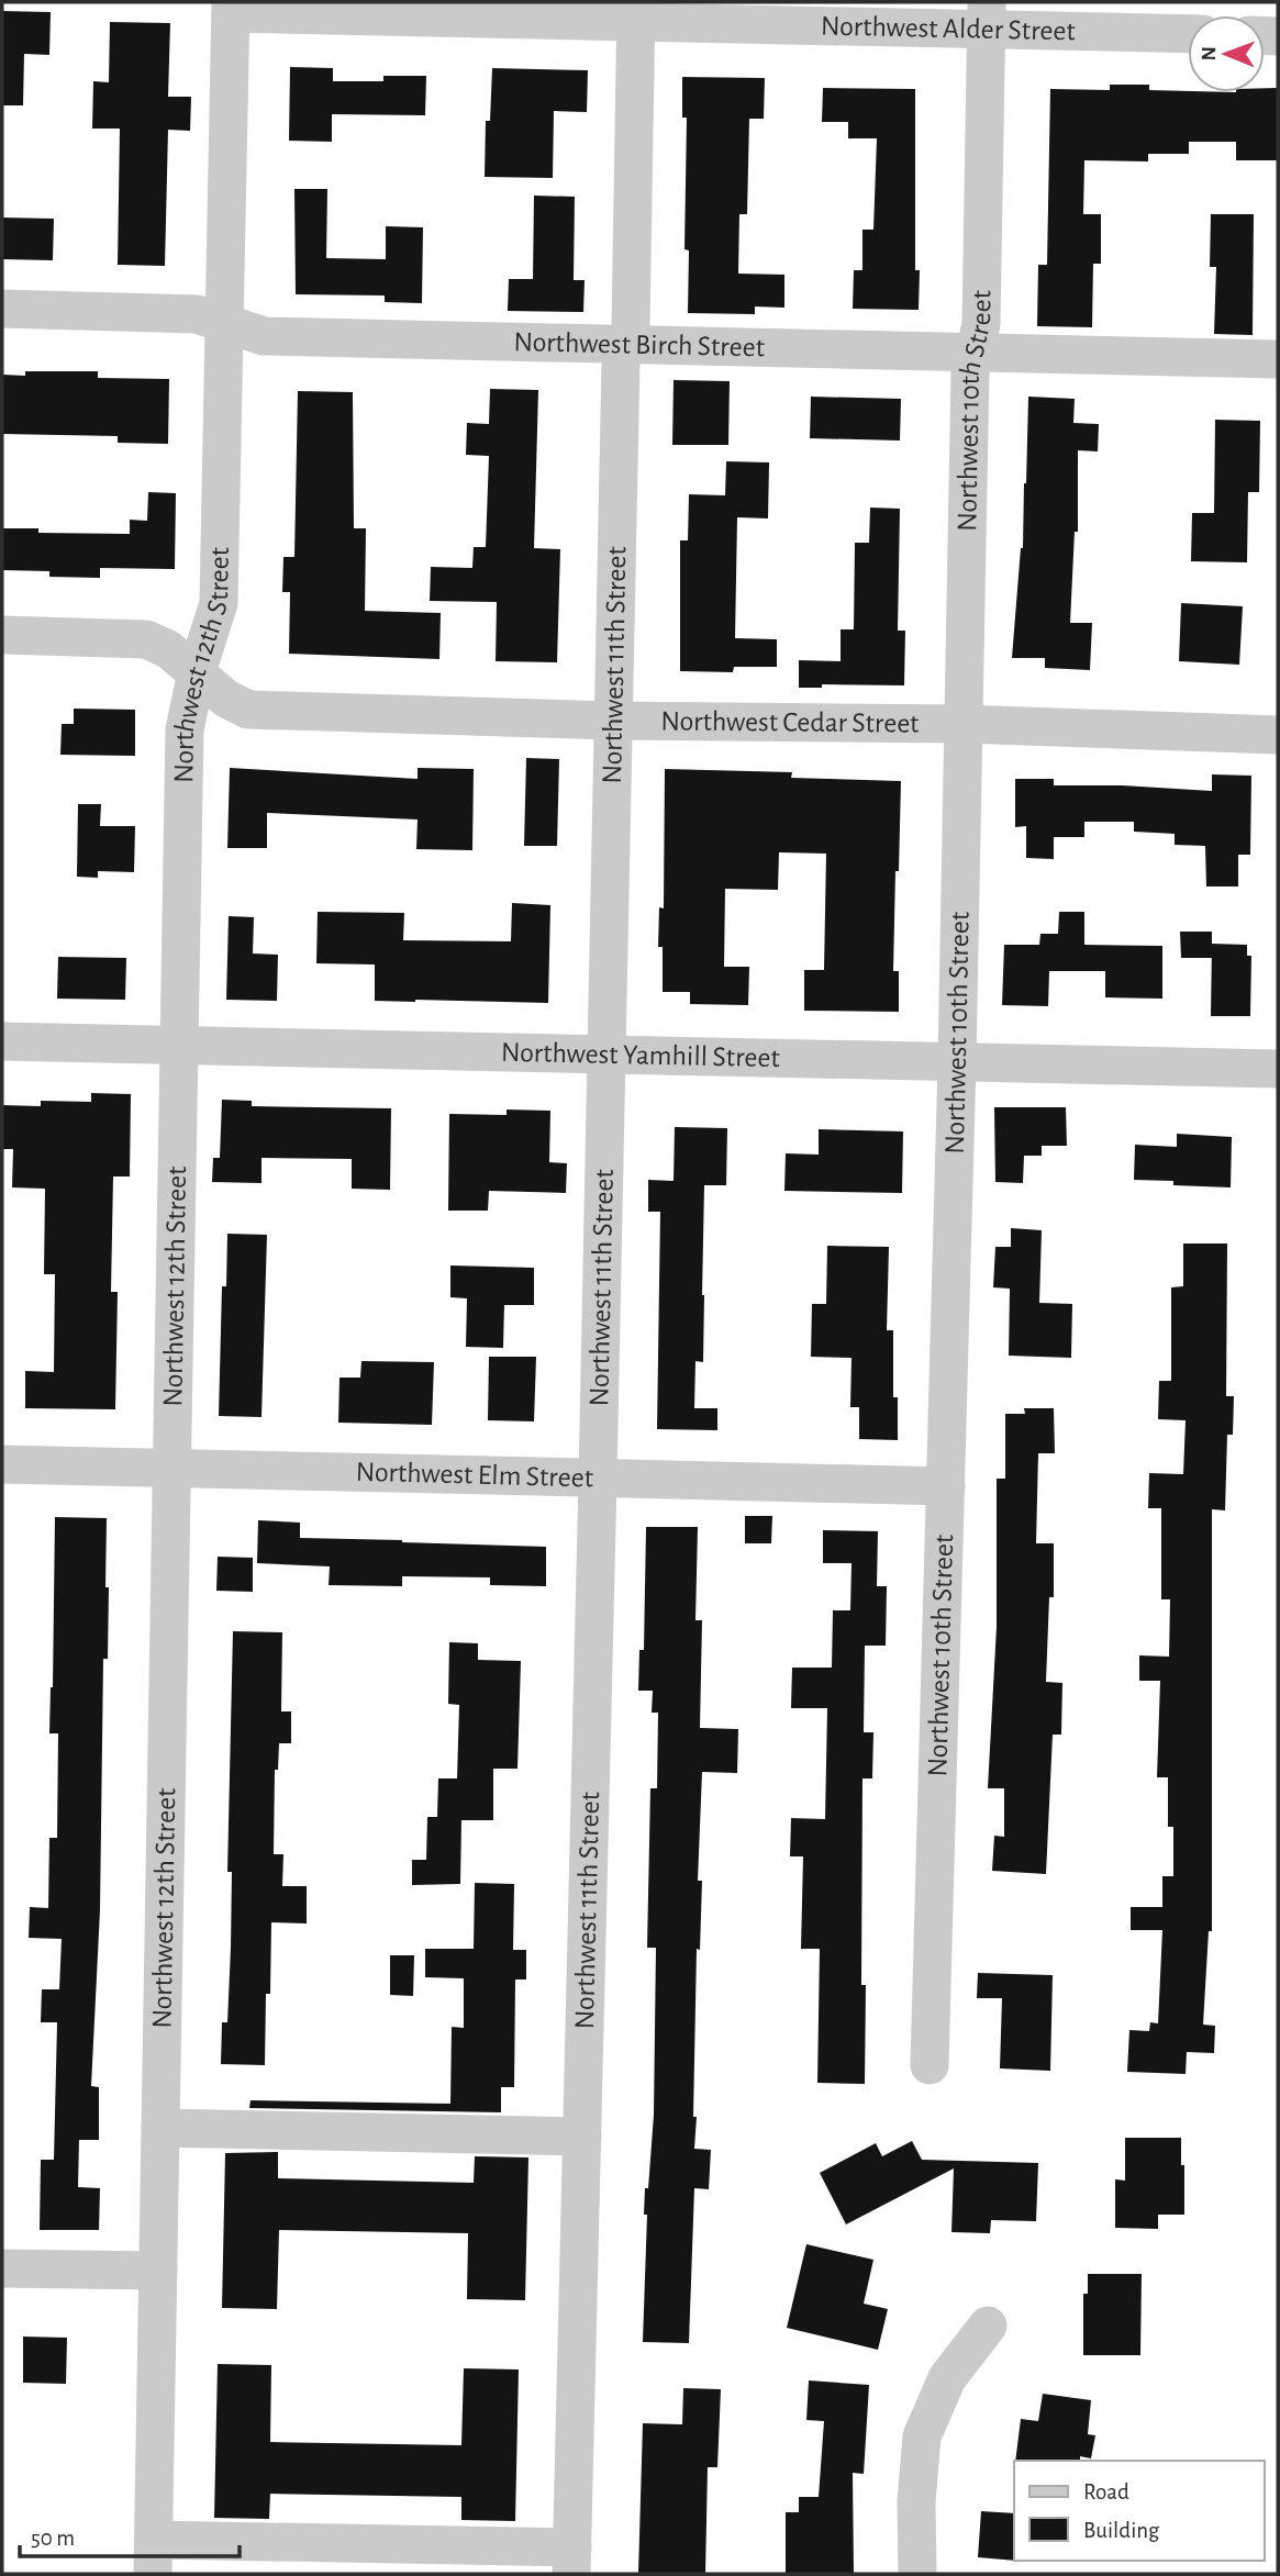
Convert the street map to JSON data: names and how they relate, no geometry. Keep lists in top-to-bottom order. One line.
{"streets":{"street":["Northwest Alder Street","Northwest Birch Street","Northwest 10th Street","Northwest 11th Street","Northwest 12th Street","Northwest Cedar Street","Northwest Yamhill Street","Northwest Elm Street"]},"crossings":[["Northwest Alder Street","Northwest 10th Street"],["Northwest Alder Street","Northwest 11th Street"],["Northwest Alder Street","Northwest 12th Street"],["Northwest Birch Street","Northwest 10th Street"],["Northwest Birch Street","Northwest 11th Street"],["Northwest Birch Street","Northwest 12th Street"],["Northwest 10th Street","Northwest Cedar Street"],["Northwest 10th Street","Northwest Yamhill Street"],["Northwest 10th Street","Northwest Elm Street"],["Northwest 11th Street","Northwest Cedar Street"],["Northwest 11th Street","Northwest Yamhill Street"],["Northwest 11th Street","Northwest Elm Street"],["Northwest 12th Street","Northwest Cedar Street"],["Northwest 12th Street","Northwest Yamhill Street"],["Northwest 12th Street","Northwest Elm Street"]],"legend":["Road","Building"],"scale_bar":"50 m","north":"left"}
